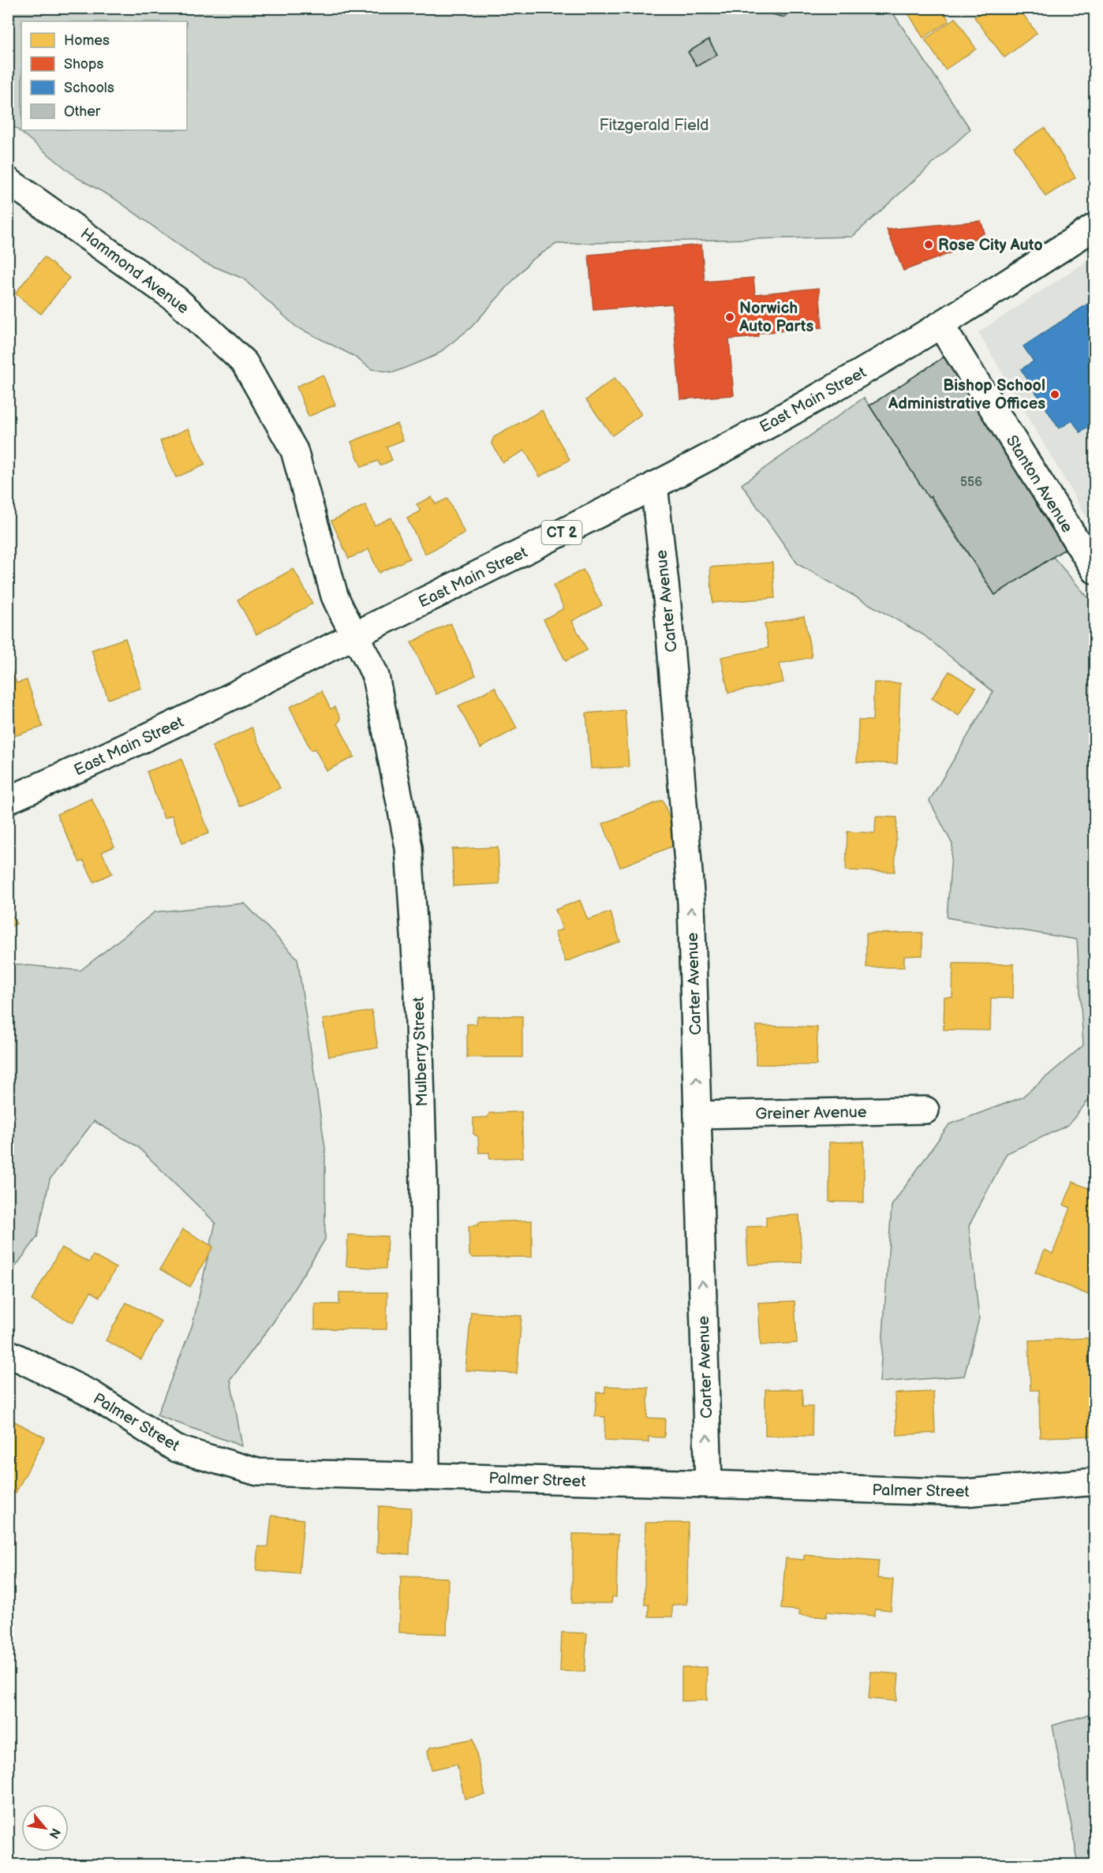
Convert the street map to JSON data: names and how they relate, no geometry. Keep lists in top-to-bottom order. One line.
{"streets":{"main road":["Hammond Avenue","East Main Street","Stanton Avenue","CT 2","Carter Avenue","Mulberry Street","Greiner Avenue","Palmer Street"]},"crossings":[["Hammond Avenue","East Main Street"],["Hammond Avenue","Mulberry Street"],["East Main Street","Stanton Avenue"],["East Main Street","Carter Avenue"],["East Main Street","Mulberry Street"],["Carter Avenue","Greiner Avenue"],["Carter Avenue","Palmer Street"],["Mulberry Street","Palmer Street"]],"one_way":["Carter Avenue"],"parks":["Fitzgerald Field"],"places":["Rose City Auto","Norwich Auto Parts","Bishop School Administrative Offices"],"house_numbers":["556"],"legend":["Homes","Shops","Schools","Other"],"north":"bottom right"}
